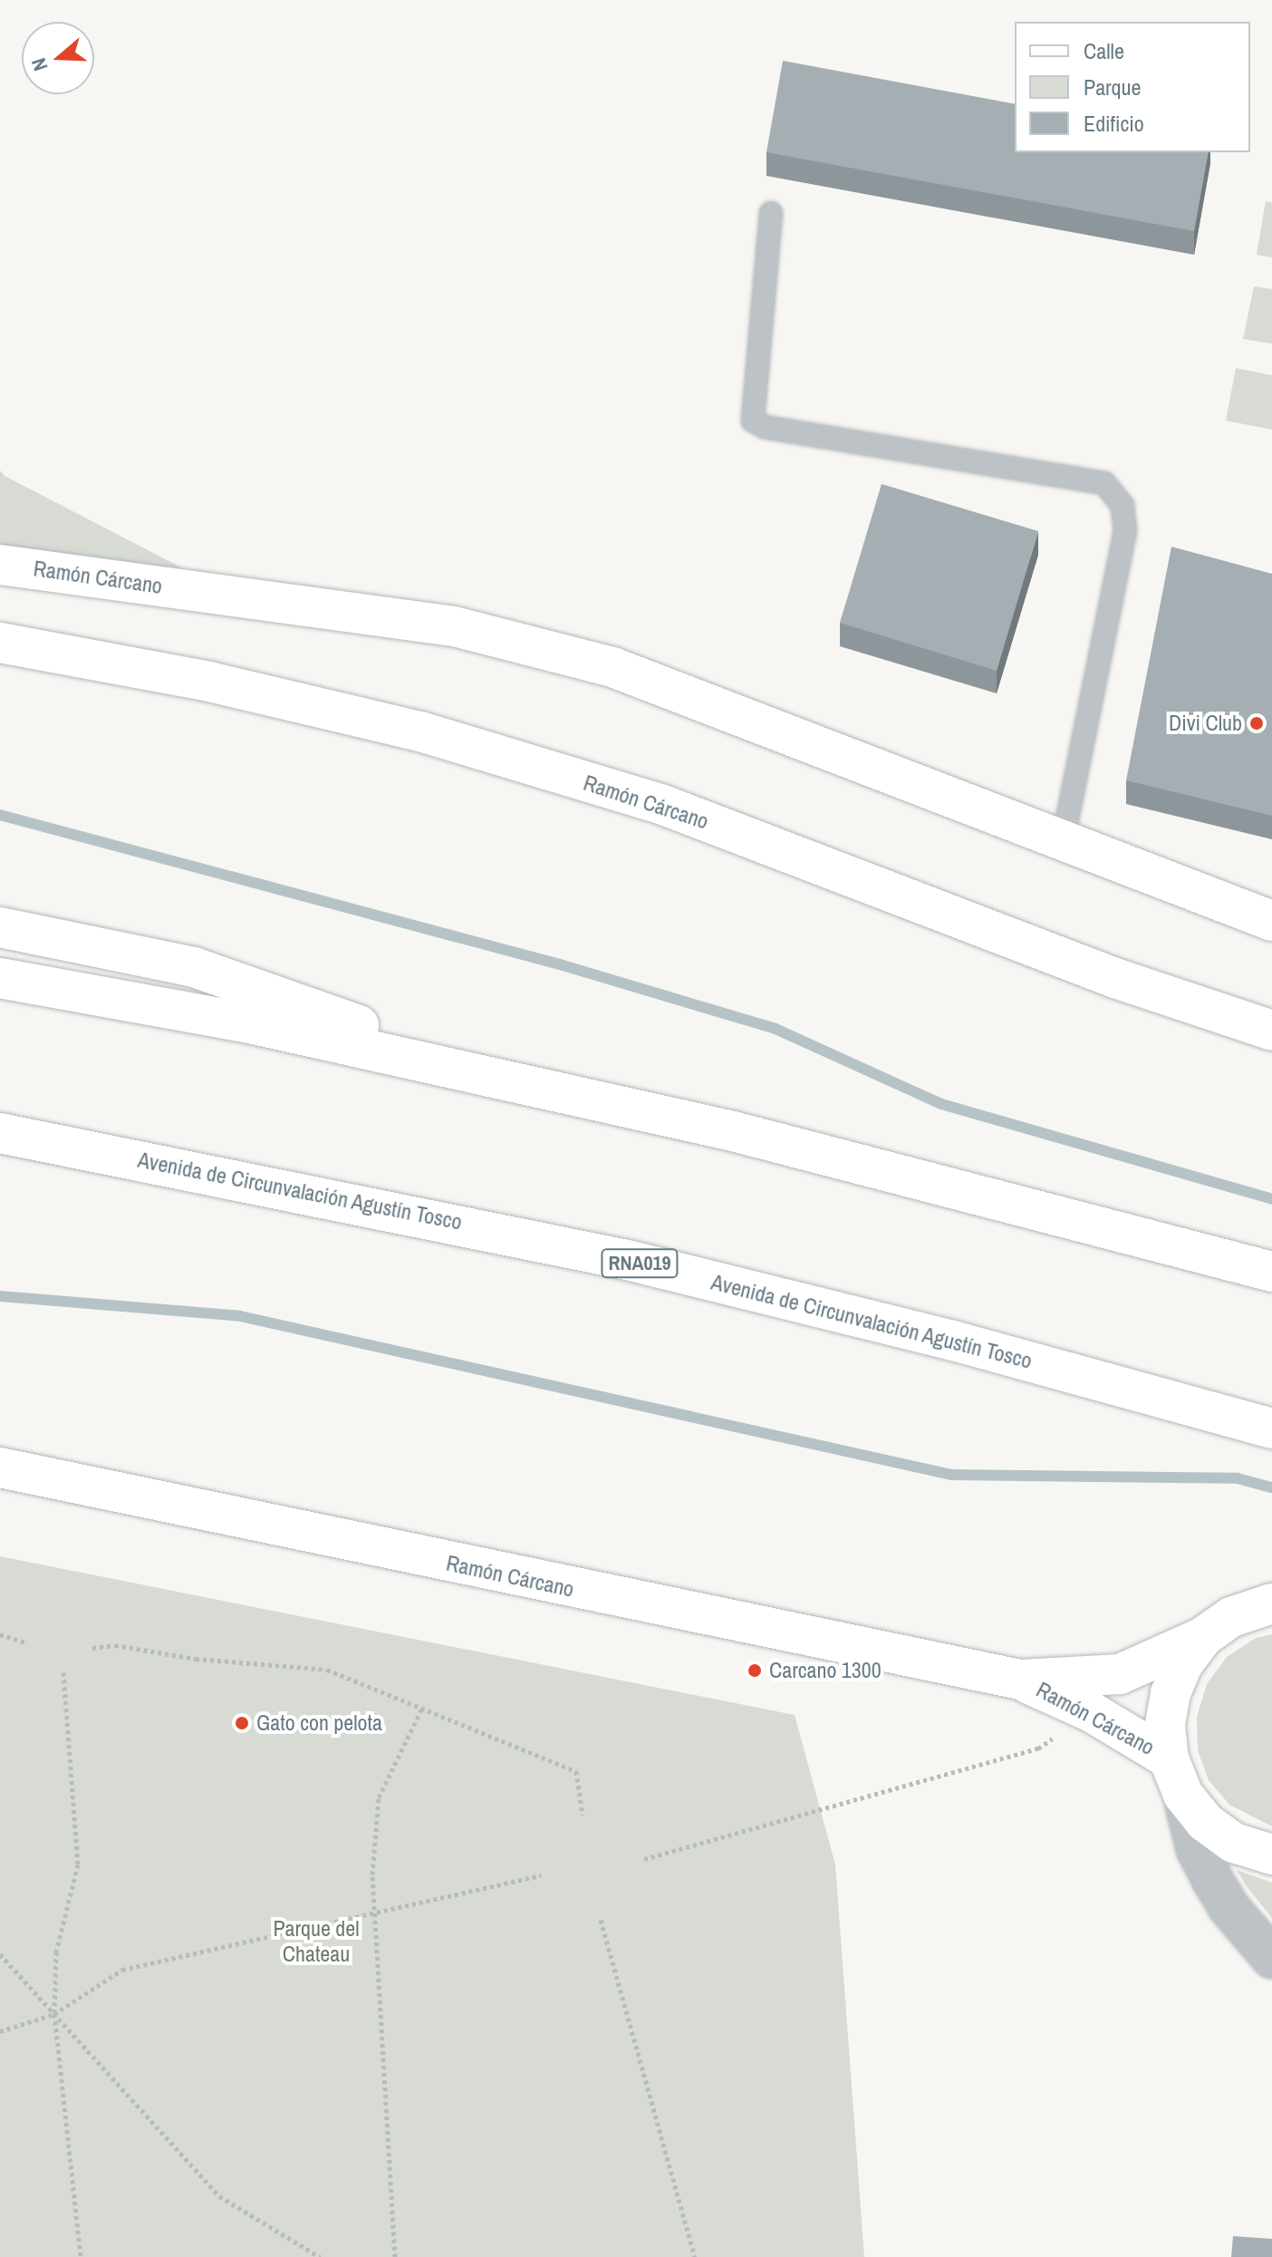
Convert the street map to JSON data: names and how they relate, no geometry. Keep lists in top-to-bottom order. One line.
{"streets":{"main road":["Ramón Cárcano","Avenida de Circunvalación Agustín Tosco","RNA019"]},"parks":["Parque del Chateau"],"places":["Divi Club","Carcano 1300","Gato con pelota"],"legend":["Calle","Parque","Edificio"],"north":"left"}
